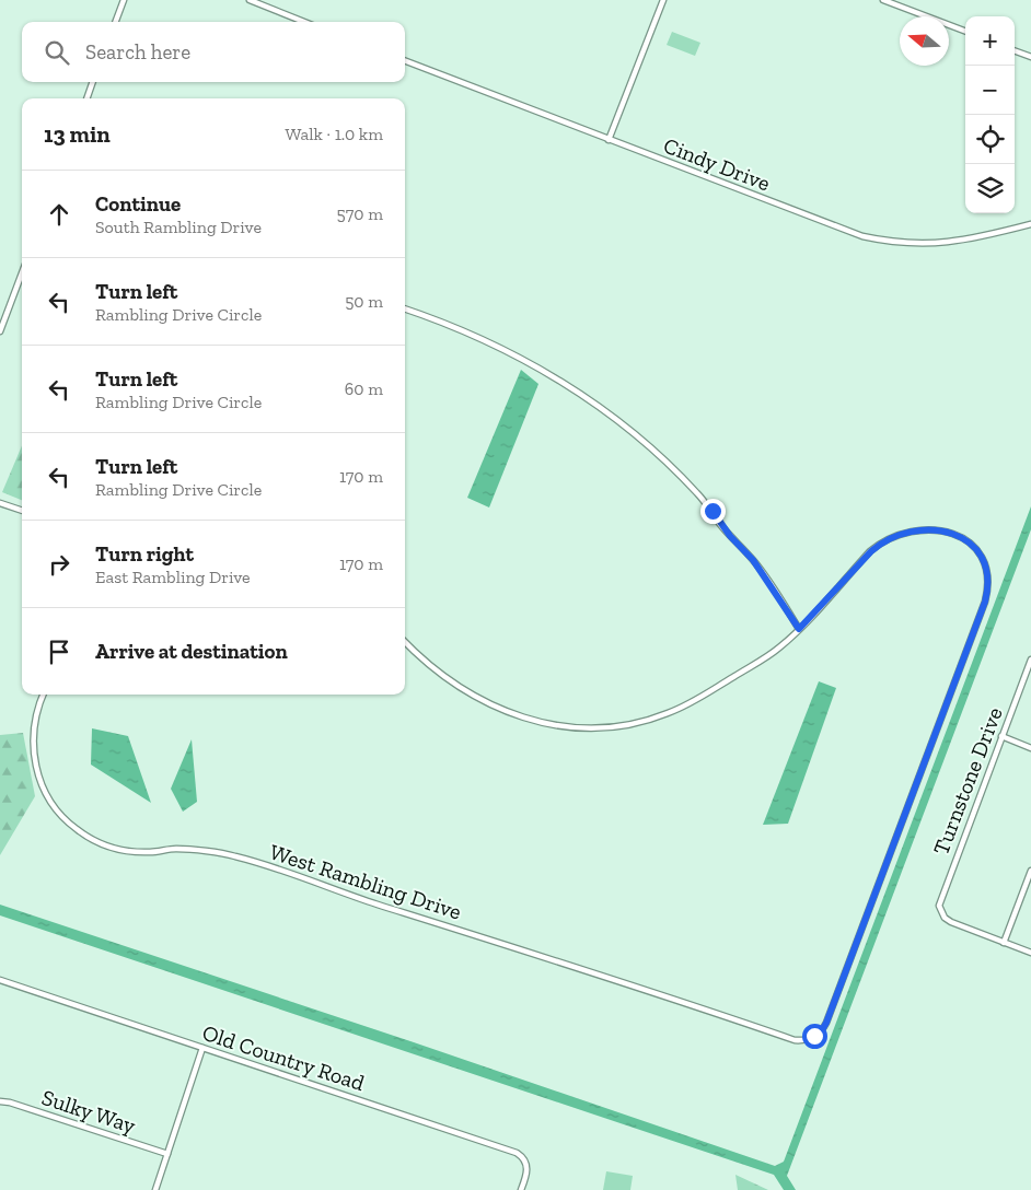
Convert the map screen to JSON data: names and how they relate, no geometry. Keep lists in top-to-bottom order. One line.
{"streets":{"street":["Cindy Drive","Turnstone Drive","West Rambling Drive","Old Country Road","Sulky Way"]},"north":"left","page":{"map_buttons":["+","−"],"search":"Search here","heading":["13 min","Walk · 1.0 km"],"list":[["Continue","South Rambling Drive","570 m"],["Turn left","Rambling Drive Circle","50 m"],["Turn left","Rambling Drive Circle","60 m"],["Turn left","Rambling Drive Circle","170 m"],["Turn right","East Rambling Drive","170 m"],"Arrive at destination"]}}
